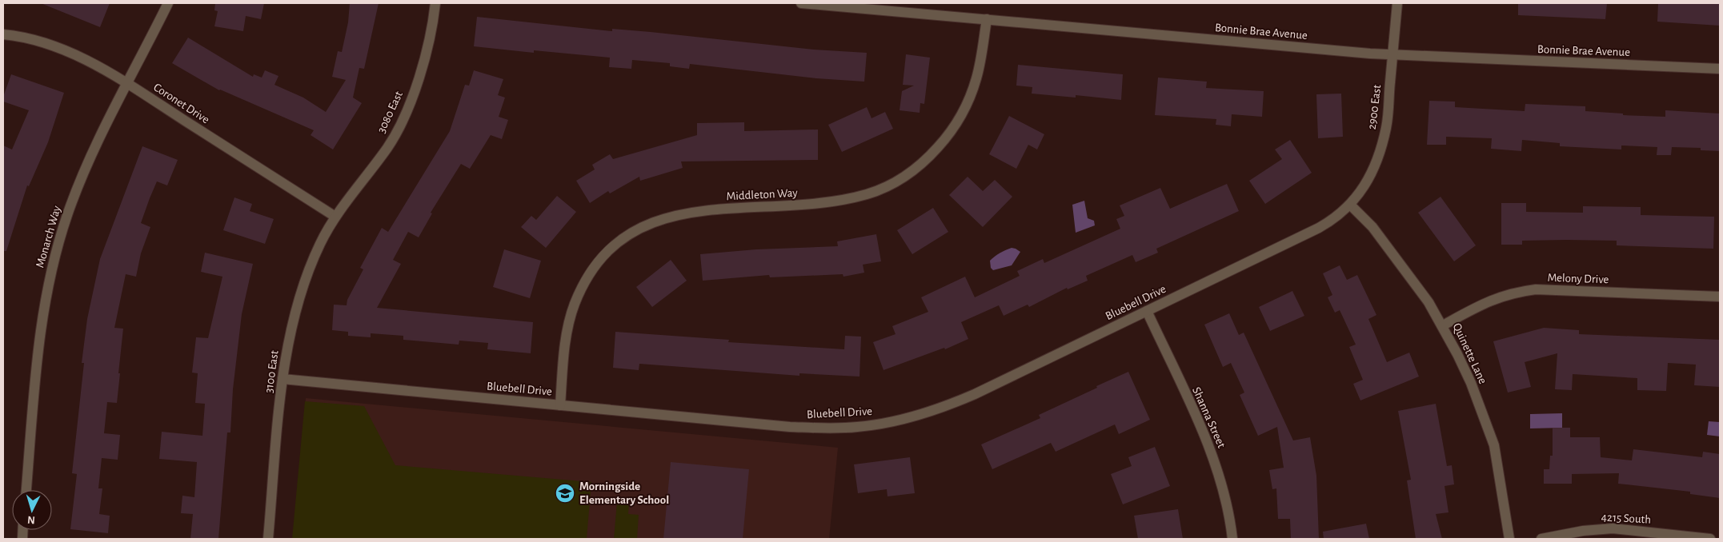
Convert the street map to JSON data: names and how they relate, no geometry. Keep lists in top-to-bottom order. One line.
{"streets":{"street":["Bonnie Brae Avenue","Coronet Drive","2900 East","3080 East","Middleton Way","Monarch Way","Melony Drive","Bluebell Drive","Quinette Lane","3100 East","Shanna Street","4215 South"]},"crossings":[["Bonnie Brae Avenue","2900 East"],["Bonnie Brae Avenue","Middleton Way"],["Coronet Drive","3080 East"],["Coronet Drive","Monarch Way"],["Coronet Drive","3100 East"],["2900 East","Bluebell Drive"],["2900 East","Quinette Lane"],["3080 East","3100 East"],["Middleton Way","Bluebell Drive"],["Melony Drive","Quinette Lane"],["Bluebell Drive","Quinette Lane"],["Bluebell Drive","3100 East"],["Bluebell Drive","Shanna Street"]],"places":{"school or university":["Morningside Elementary School"]},"north":"bottom"}
